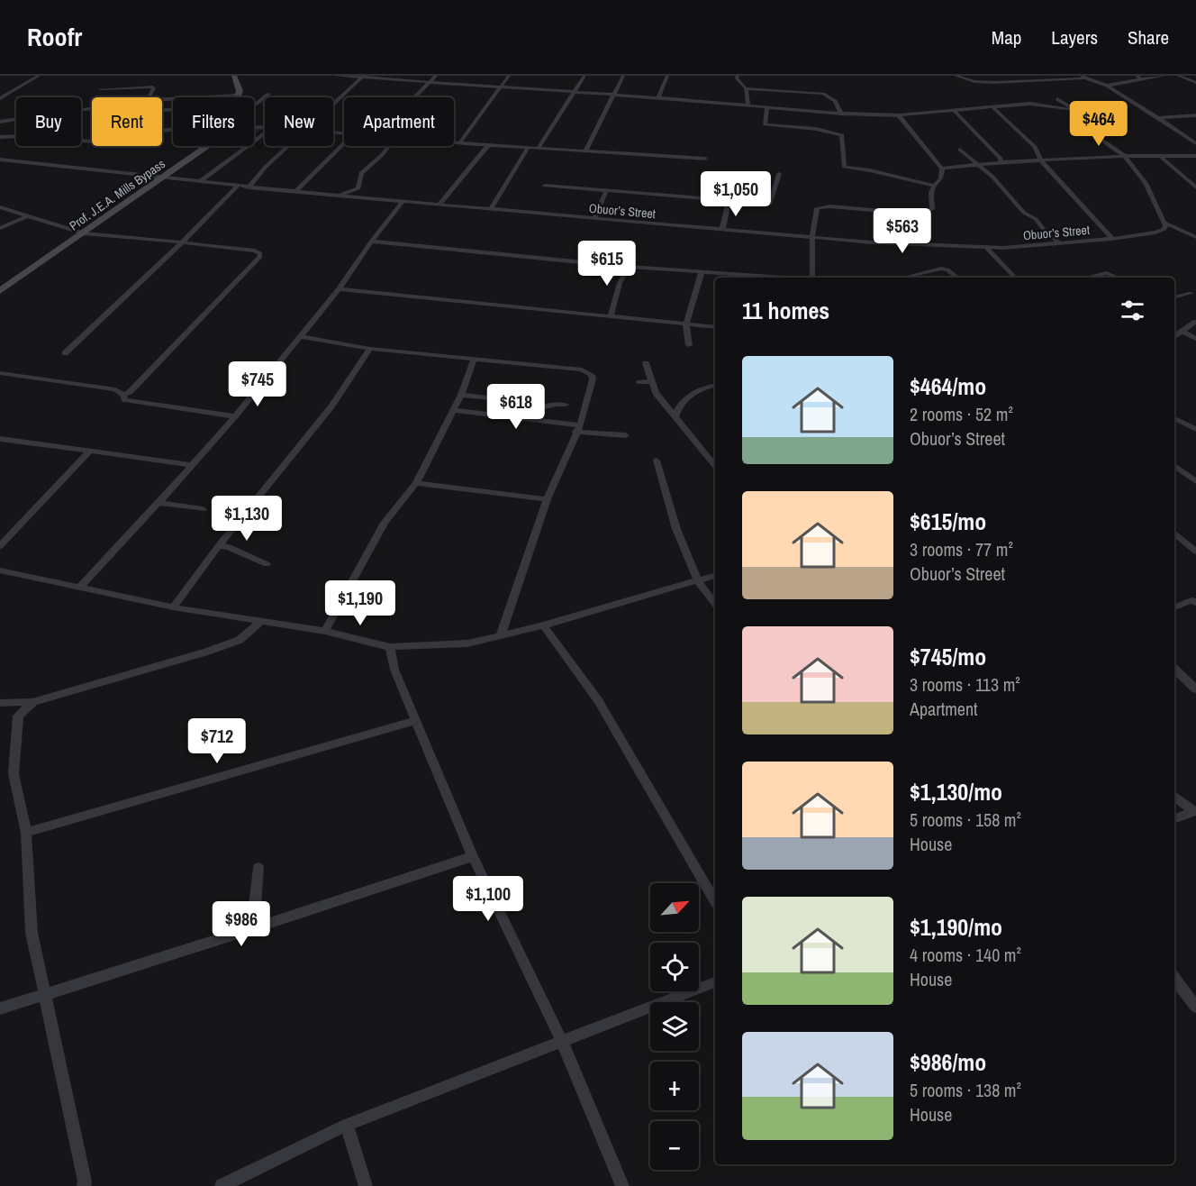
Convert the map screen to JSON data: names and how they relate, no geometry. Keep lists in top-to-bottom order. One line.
{"streets":{"street":["Prof. J.E.A. Mills Bypass","Obuor’s Street"]},"crossings":[["Prof. J.E.A. Mills Bypass","Obuor’s Street"]],"north":"top right","page":{"header":"Roofr","nav":["Map","Layers","Share"],"chip":["Buy","Rent","Filters","New","Apartment"],"price":["$464","$1,050","$563","$615","$745","$618","$1,130","$1,190","$712","$1,100","$986"],"heading":"11 homes","list":[{"name":"$464/mo","note":"2 rooms · 52 m² · Obuor’s Street"},{"name":"$615/mo","note":"3 rooms · 77 m² · Obuor’s Street"},{"name":"$745/mo","note":"3 rooms · 113 m² · Apartment"},{"name":"$1,130/mo","note":"5 rooms · 158 m² · House"},{"name":"$1,190/mo","note":"4 rooms · 140 m² · House"},{"name":"$986/mo","note":"5 rooms · 138 m² · House"}],"map_buttons":["+","−"]}}
